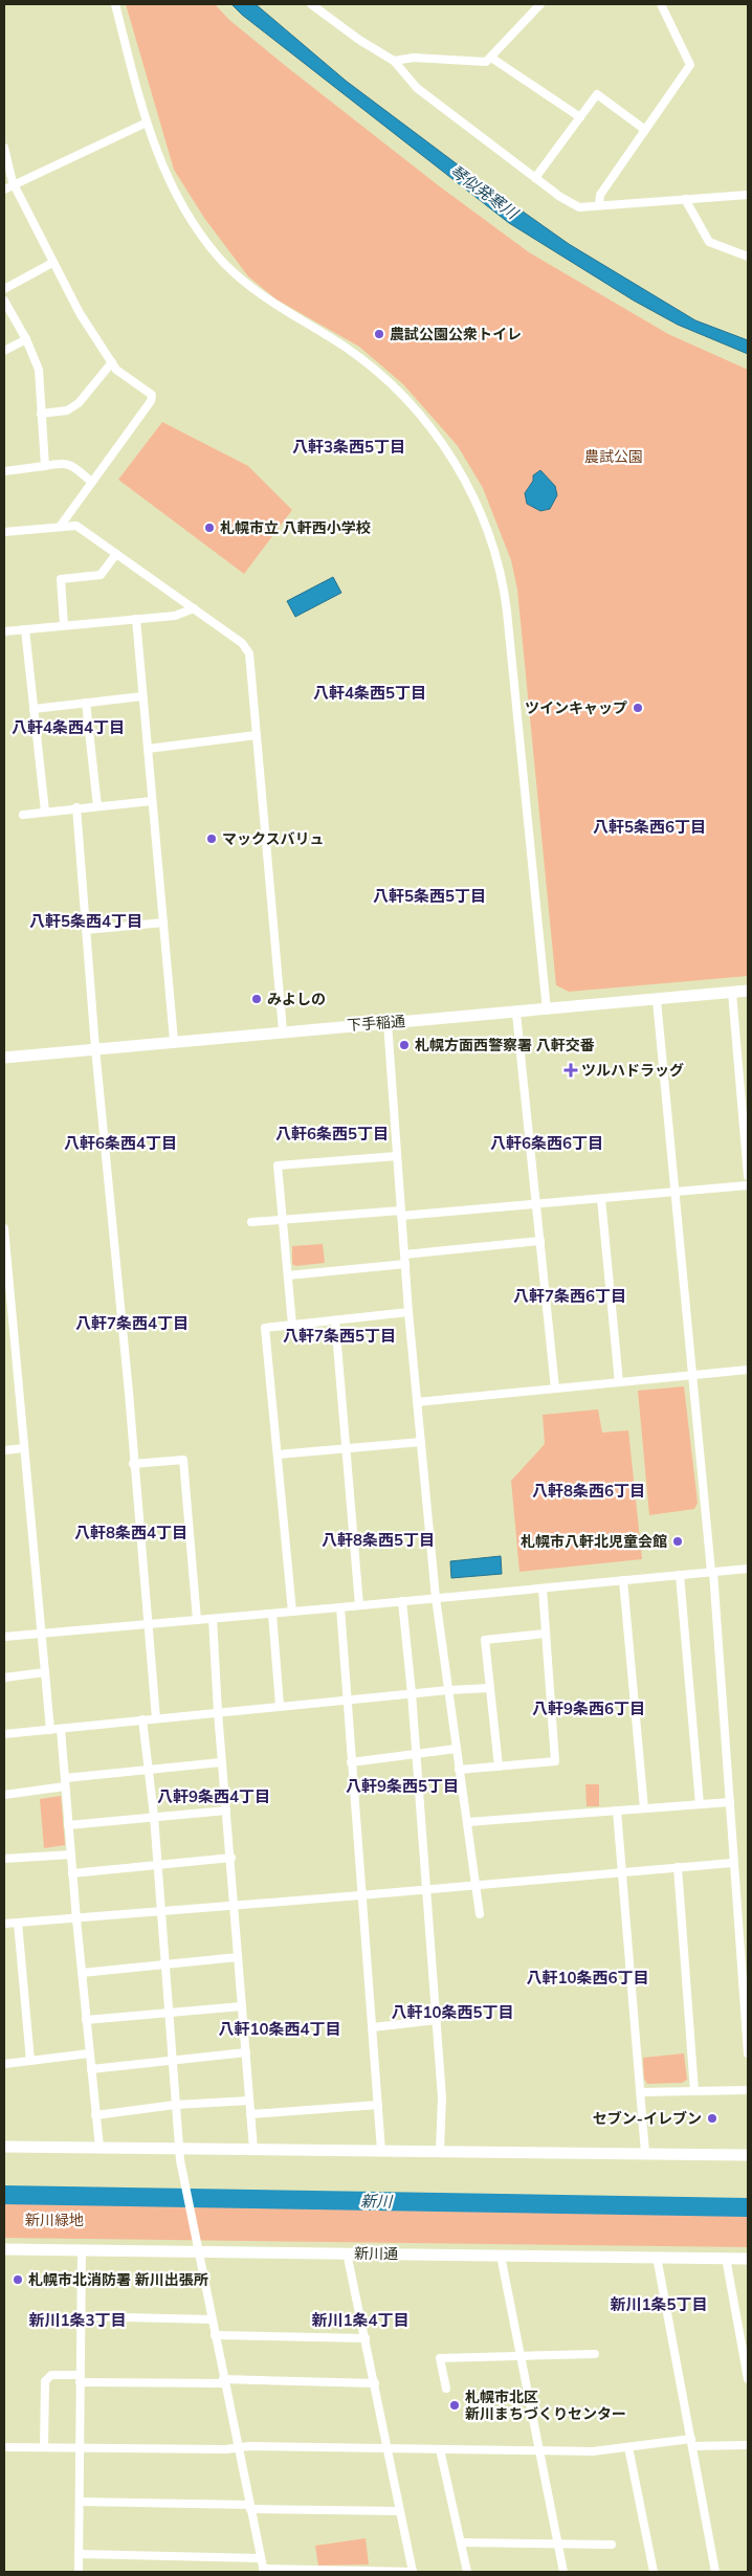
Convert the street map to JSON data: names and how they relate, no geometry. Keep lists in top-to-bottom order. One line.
{"streets":{"street":["下手稲通","新川通"]},"districts":["八軒3条西5丁目","八軒4条西5丁目","八軒4条西4丁目","八軒5条西6丁目","八軒5条西5丁目","八軒5条西4丁目","八軒6条西5丁目","八軒6条西4丁目","八軒6条西6丁目","八軒7条西6丁目","八軒7条西4丁目","八軒7条西5丁目","八軒8条西6丁目","八軒8条西4丁目","八軒8条西5丁目","八軒9条西6丁目","八軒9条西5丁目","八軒9条西4丁目","八軒10条西6丁目","八軒10条西5丁目","八軒10条西4丁目","新川1条5丁目","新川1条3丁目","新川1条4丁目"],"water":["琴似発寒川","新川"],"parks":["農試公園","新川緑地"],"places":{"other":["農試公園公衆トイレ","札幌市立 八軒西小学校","ツインキャップ","マックスバリュ","みよしの","札幌方面西警察署 八軒交番","札幌市八軒北児童会館","セブン-イレブン","札幌市北消防署 新川出張所","札幌市北区 新川まちづくりセンター"],"health":["ツルハドラッグ"]}}
